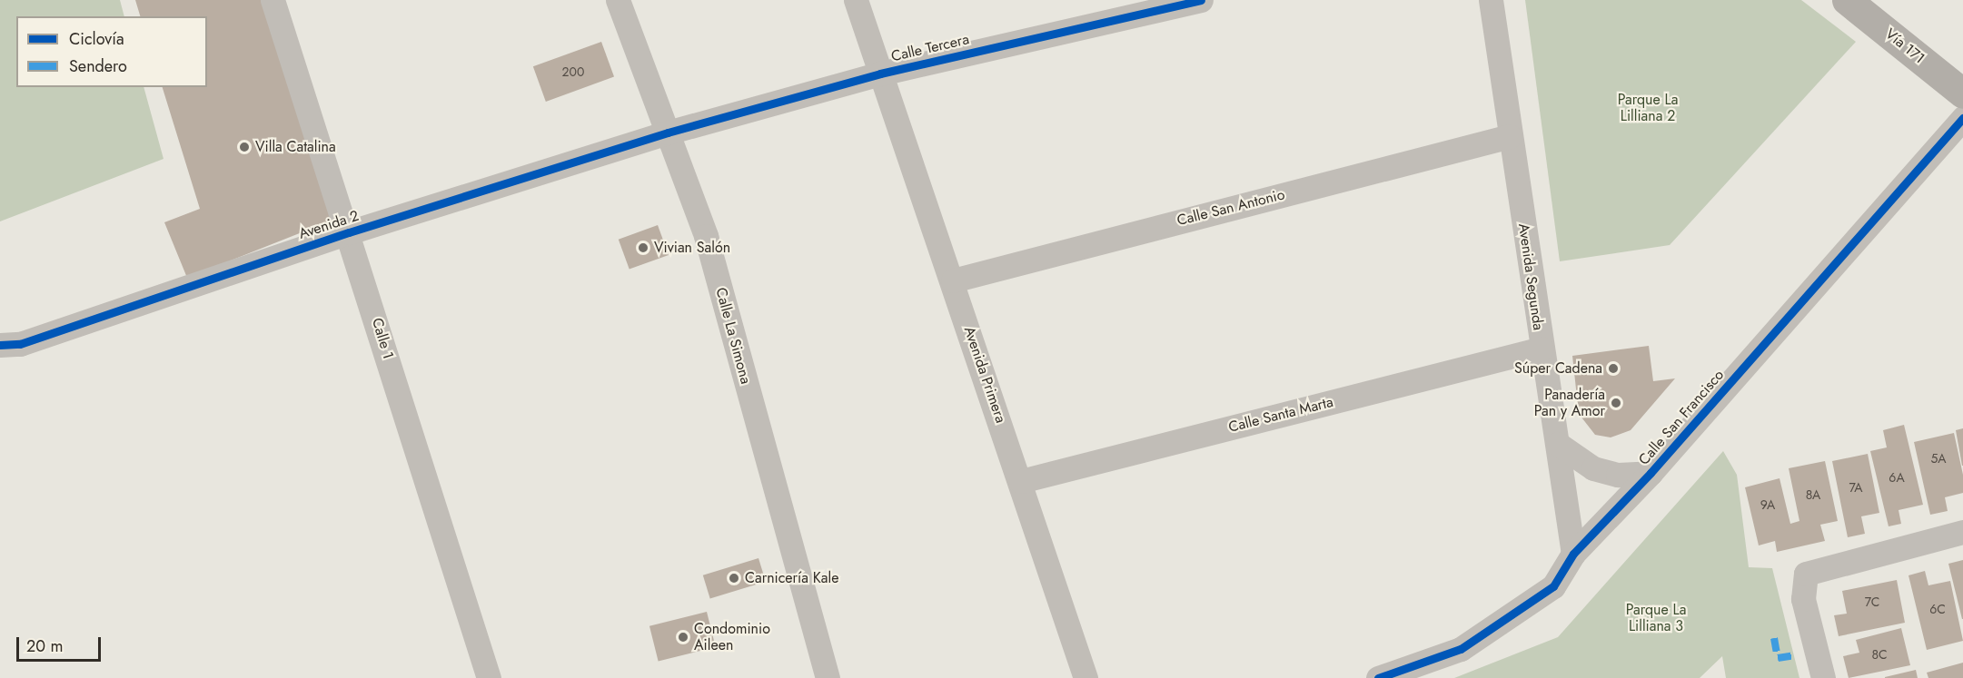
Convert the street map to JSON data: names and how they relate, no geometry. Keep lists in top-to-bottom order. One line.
{"streets":{"main road":["Vía 171"],"street":["Calle Tercera","Calle San Antonio","Avenida 2","Avenida Segunda","Calle La Simona","Calle 1","Avenida Primera","Calle Santa Marta","Calle San Francisco"]},"crossings":[["Calle Tercera","Avenida 2"],["Calle Tercera","Calle La Simona"],["Calle Tercera","Avenida Primera"],["Calle San Antonio","Avenida Segunda"],["Calle San Antonio","Avenida Primera"],["Avenida 2","Calle La Simona"],["Avenida 2","Calle 1"],["Avenida Segunda","Calle Santa Marta"],["Avenida Segunda","Calle San Francisco"],["Avenida Primera","Calle Santa Marta"]],"parks":["Parque La Lilliana 2","Parque La Lilliana 3"],"places":["Villa Catalina","Vivian Salón","Súper Cadena","Panadería Pan y Amor","Carnicería Kale","Condominio Aileen"],"house_numbers":["200","5A","6A","7A","8A","9A","7C","6C","8C"],"legend":["Ciclovía","Sendero"],"scale_bar":"20 m"}
